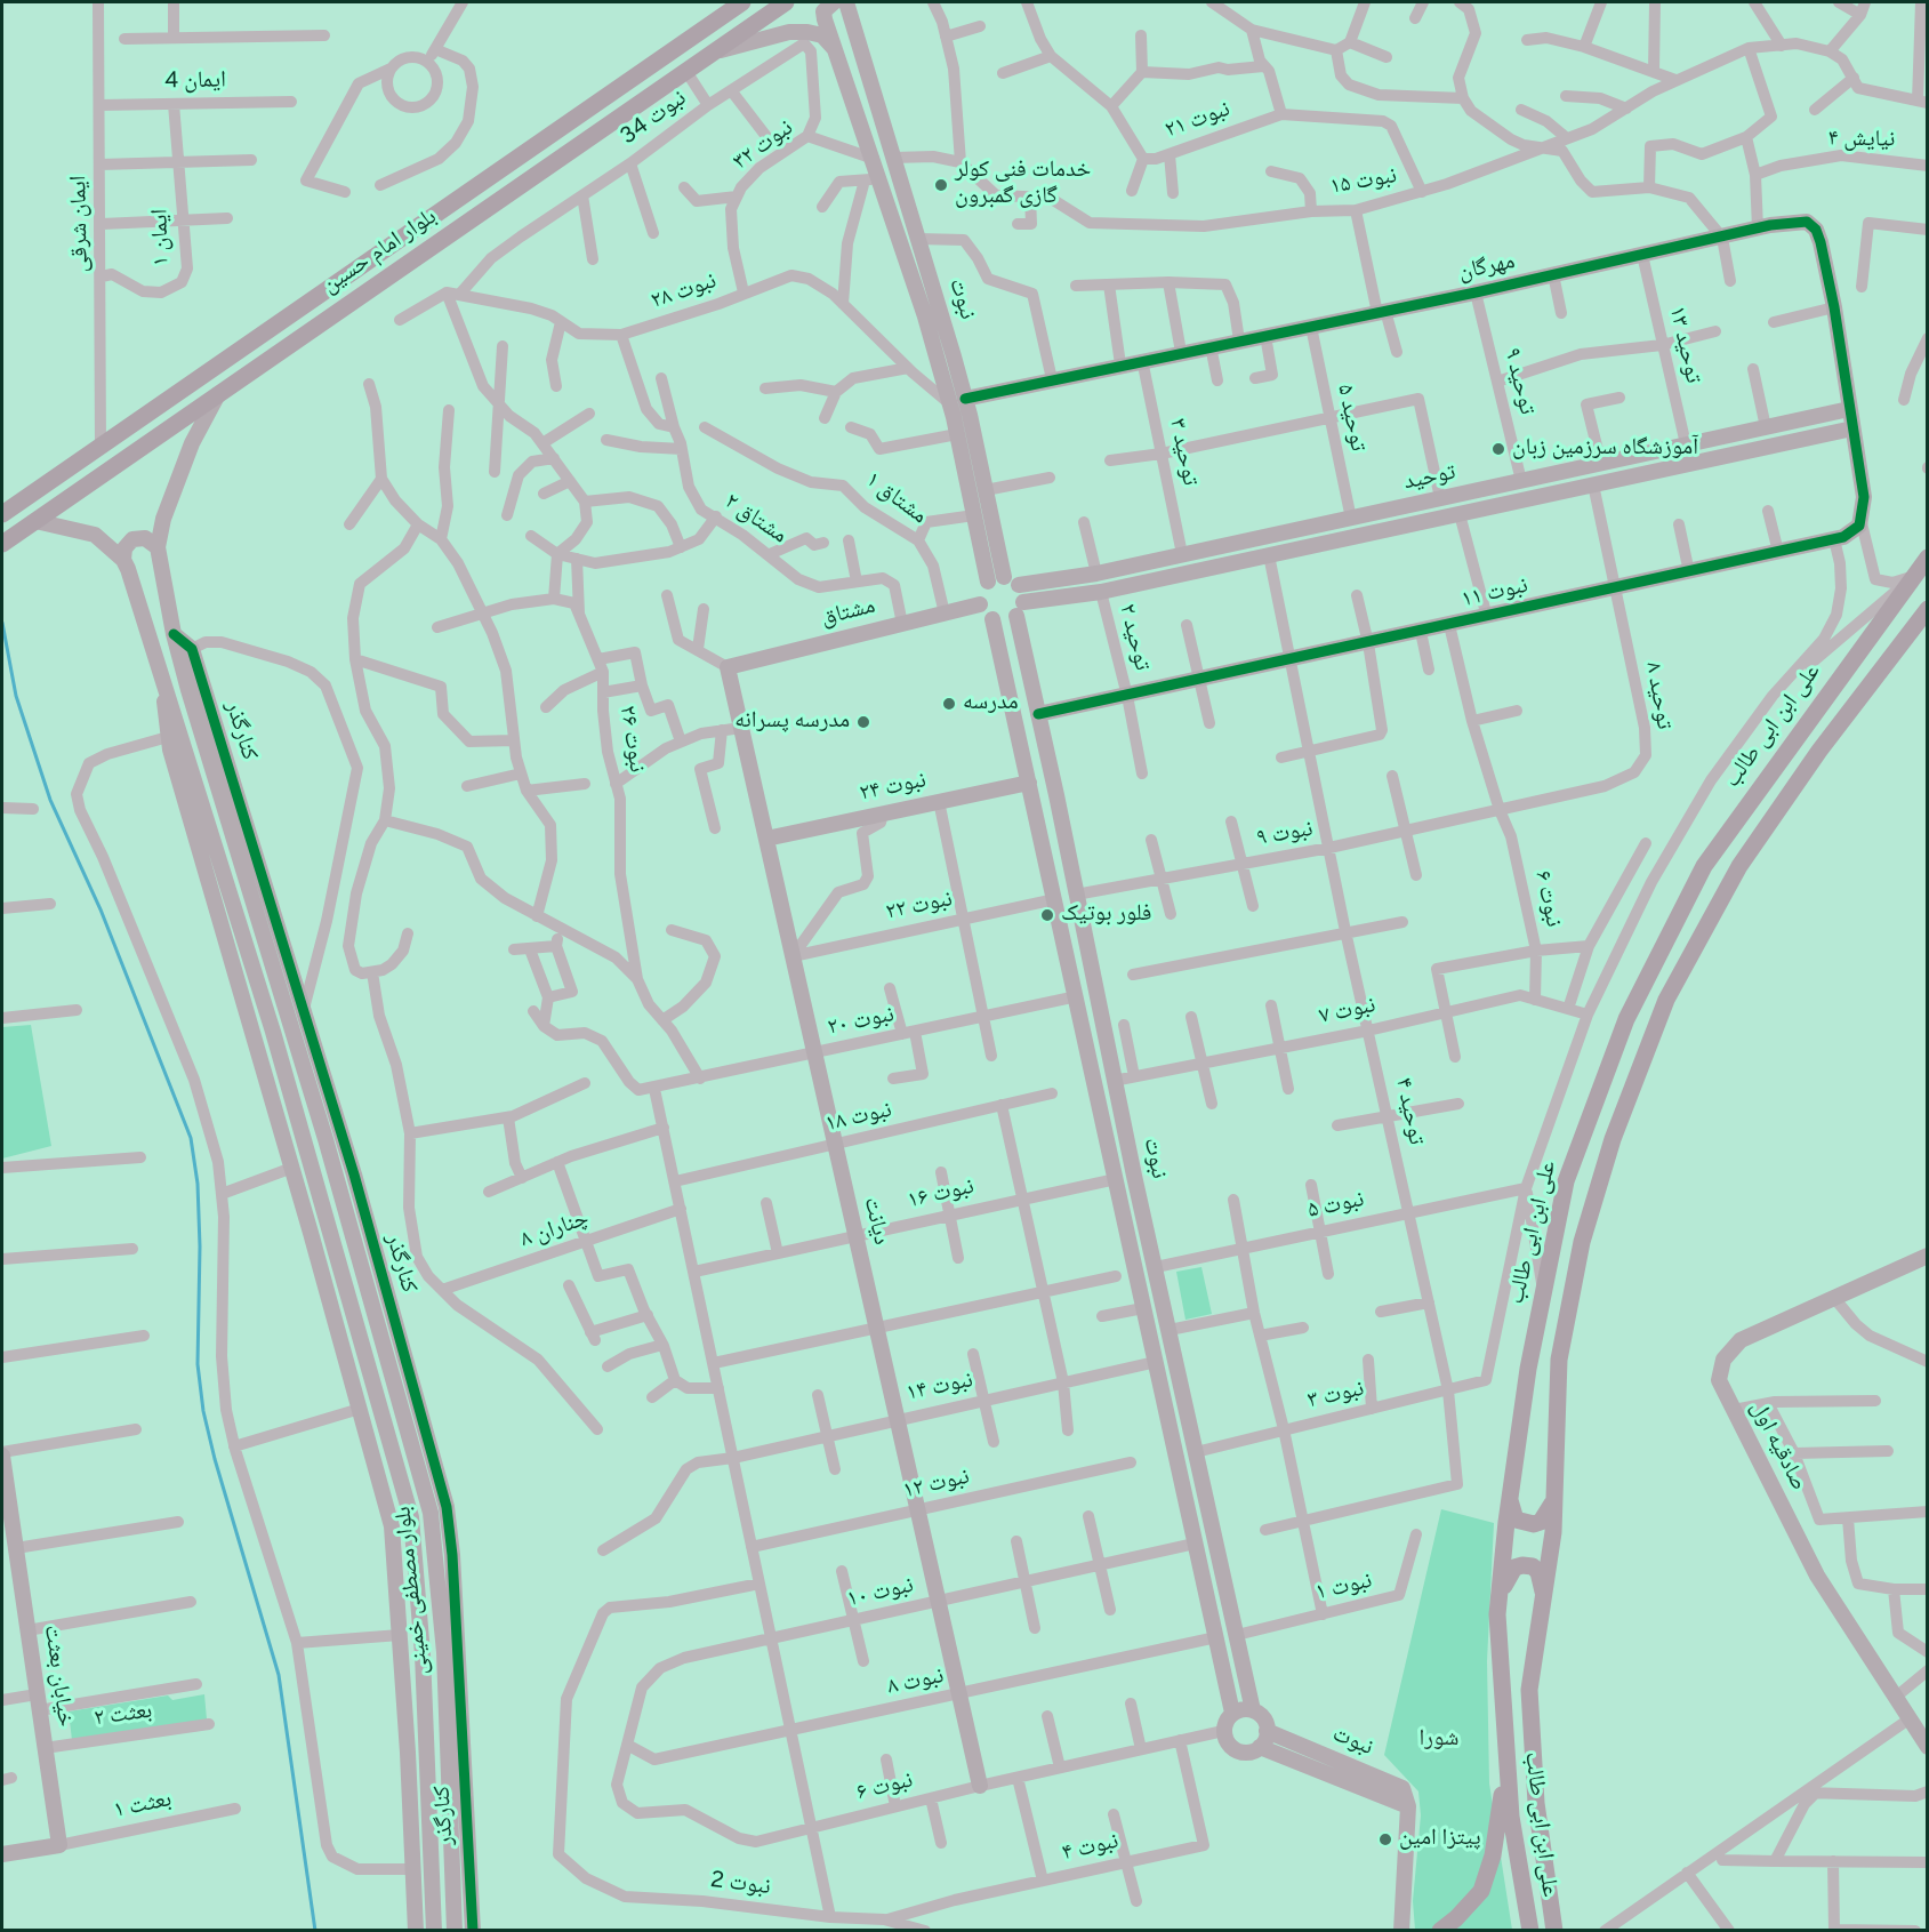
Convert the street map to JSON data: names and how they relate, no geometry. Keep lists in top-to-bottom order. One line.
{"streets":{"main road":["بلوار امام حسین","علی ابن ابی طالب"],"street":["ایمان 4","نبوت 34","نبوت ۲۱","نیایش ۴","نبوت ۳۲","نبوت ۱۵","ایمان شرقی","ایمان ۱","مهرگان","نبوت ۲۸","نبوت","توحید ۱۳","توحید ۹","توحید ۵","توحید ۳","توحید","مشتاق ۱","مشتاق ۲","نبوت ۱۱","مشتاق","توحید ۲","توحید ۸","کنارگذر","نبوت ۲۶","نبوت ۲۴","نبوت ۹","نبوت ۶","نبوت ۲۲","نبوت ۷","نبوت ۲۰","توحید ۴","نبوت ۱۸","نبوت ۱۶","نبوت ۵","دیانت","چناران ۸","نبوت ۱۴","نبوت ۳","صادقیه اول","نبوت ۱۲","نبوت ۱","بلوار مصطفی خمینی","نبوت ۱۰","خیابان بعثت","نبوت ۸","بعثت ۲","بعثت ۱","نبوت ۴","نبوت 2"]},"crossings":[["ایمان 4","ایمان شرقی"],["ایمان 4","ایمان ۱"],["نبوت 34","نبوت ۳۲"],["نبوت 34","نبوت ۲۸"],["نبوت ۲۱","نبوت ۱۵"],["نبوت ۳۲","نبوت ۲۸"],["نبوت ۳۲","نبوت"],["ایمان شرقی","ایمان ۱"],["ایمان شرقی","بلوار امام حسین"],["بلوار امام حسین","بلوار مصطفی خمینی"],["مهرگان","نبوت"],["مهرگان","توحید ۱۳"],["مهرگان","توحید ۹"],["مهرگان","توحید ۵"],["مهرگان","توحید ۳"],["مهرگان","توحید"],["نبوت ۲۸","نبوت"],["نبوت","توحید"],["نبوت","نبوت ۱۱"],["نبوت","مشتاق"],["نبوت","نبوت ۲۴"],["نبوت","نبوت ۹"],["نبوت","نبوت ۶"],["نبوت","نبوت ۲۲"],["نبوت","نبوت ۷"],["نبوت","نبوت ۲۰"],["نبوت","نبوت ۱۶"],["نبوت","نبوت ۵"],["نبوت","نبوت ۱۴"],["نبوت","نبوت ۳"],["نبوت","نبوت ۱"],["نبوت","نبوت ۱۰"],["نبوت","نبوت ۸"],["توحید ۱۳","توحید"],["توحید ۹","توحید"],["توحید ۵","توحید"],["توحید ۳","توحید"],["توحید","مشتاق"],["توحید","توحید ۲"],["توحید","توحید ۸"],["توحید","توحید ۴"],["مشتاق ۱","مشتاق"],["مشتاق ۲","مشتاق"],["نبوت ۱۱","توحید ۲"],["نبوت ۱۱","توحید ۸"],["نبوت ۱۱","نبوت ۶"],["نبوت ۱۱","توحید ۴"],["مشتاق","دیانت"],["توحید ۸","نبوت ۹"],["توحید ۸","نبوت ۶"],["کنارگذر","بلوار مصطفی خمینی"],["نبوت ۲۴","دیانت"],["نبوت ۹","نبوت ۶"],["نبوت ۹","توحید ۴"],["نبوت ۶","نبوت ۷"],["نبوت ۶","دیانت"],["نبوت ۶","نبوت ۱۰"],["نبوت ۶","نبوت ۸"],["نبوت ۶","نبوت ۴"],["نبوت ۲۲","دیانت"],["نبوت ۷","توحید ۴"],["نبوت ۲۰","دیانت"],["توحید ۴","نبوت ۵"],["توحید ۴","نبوت ۳"],["نبوت ۱۸","دیانت"],["نبوت ۱۶","دیانت"],["نبوت ۵","نبوت ۳"],["دیانت","نبوت ۱۴"],["دیانت","نبوت ۱۲"],["دیانت","نبوت ۱۰"],["دیانت","نبوت ۸"],["نبوت ۱۰","نبوت ۸"],["خیابان بعثت","بعثت ۲"],["خیابان بعثت","بعثت ۱"],["نبوت ۴","نبوت 2"]],"parks":["شورا"],"places":["خدمات فنی کولر گازی گمبرون","آموزشگاه سرزمین زبان","مدرسه","مدرسه پسرانه","فلور بوتیک","پیتزا امین"]}
